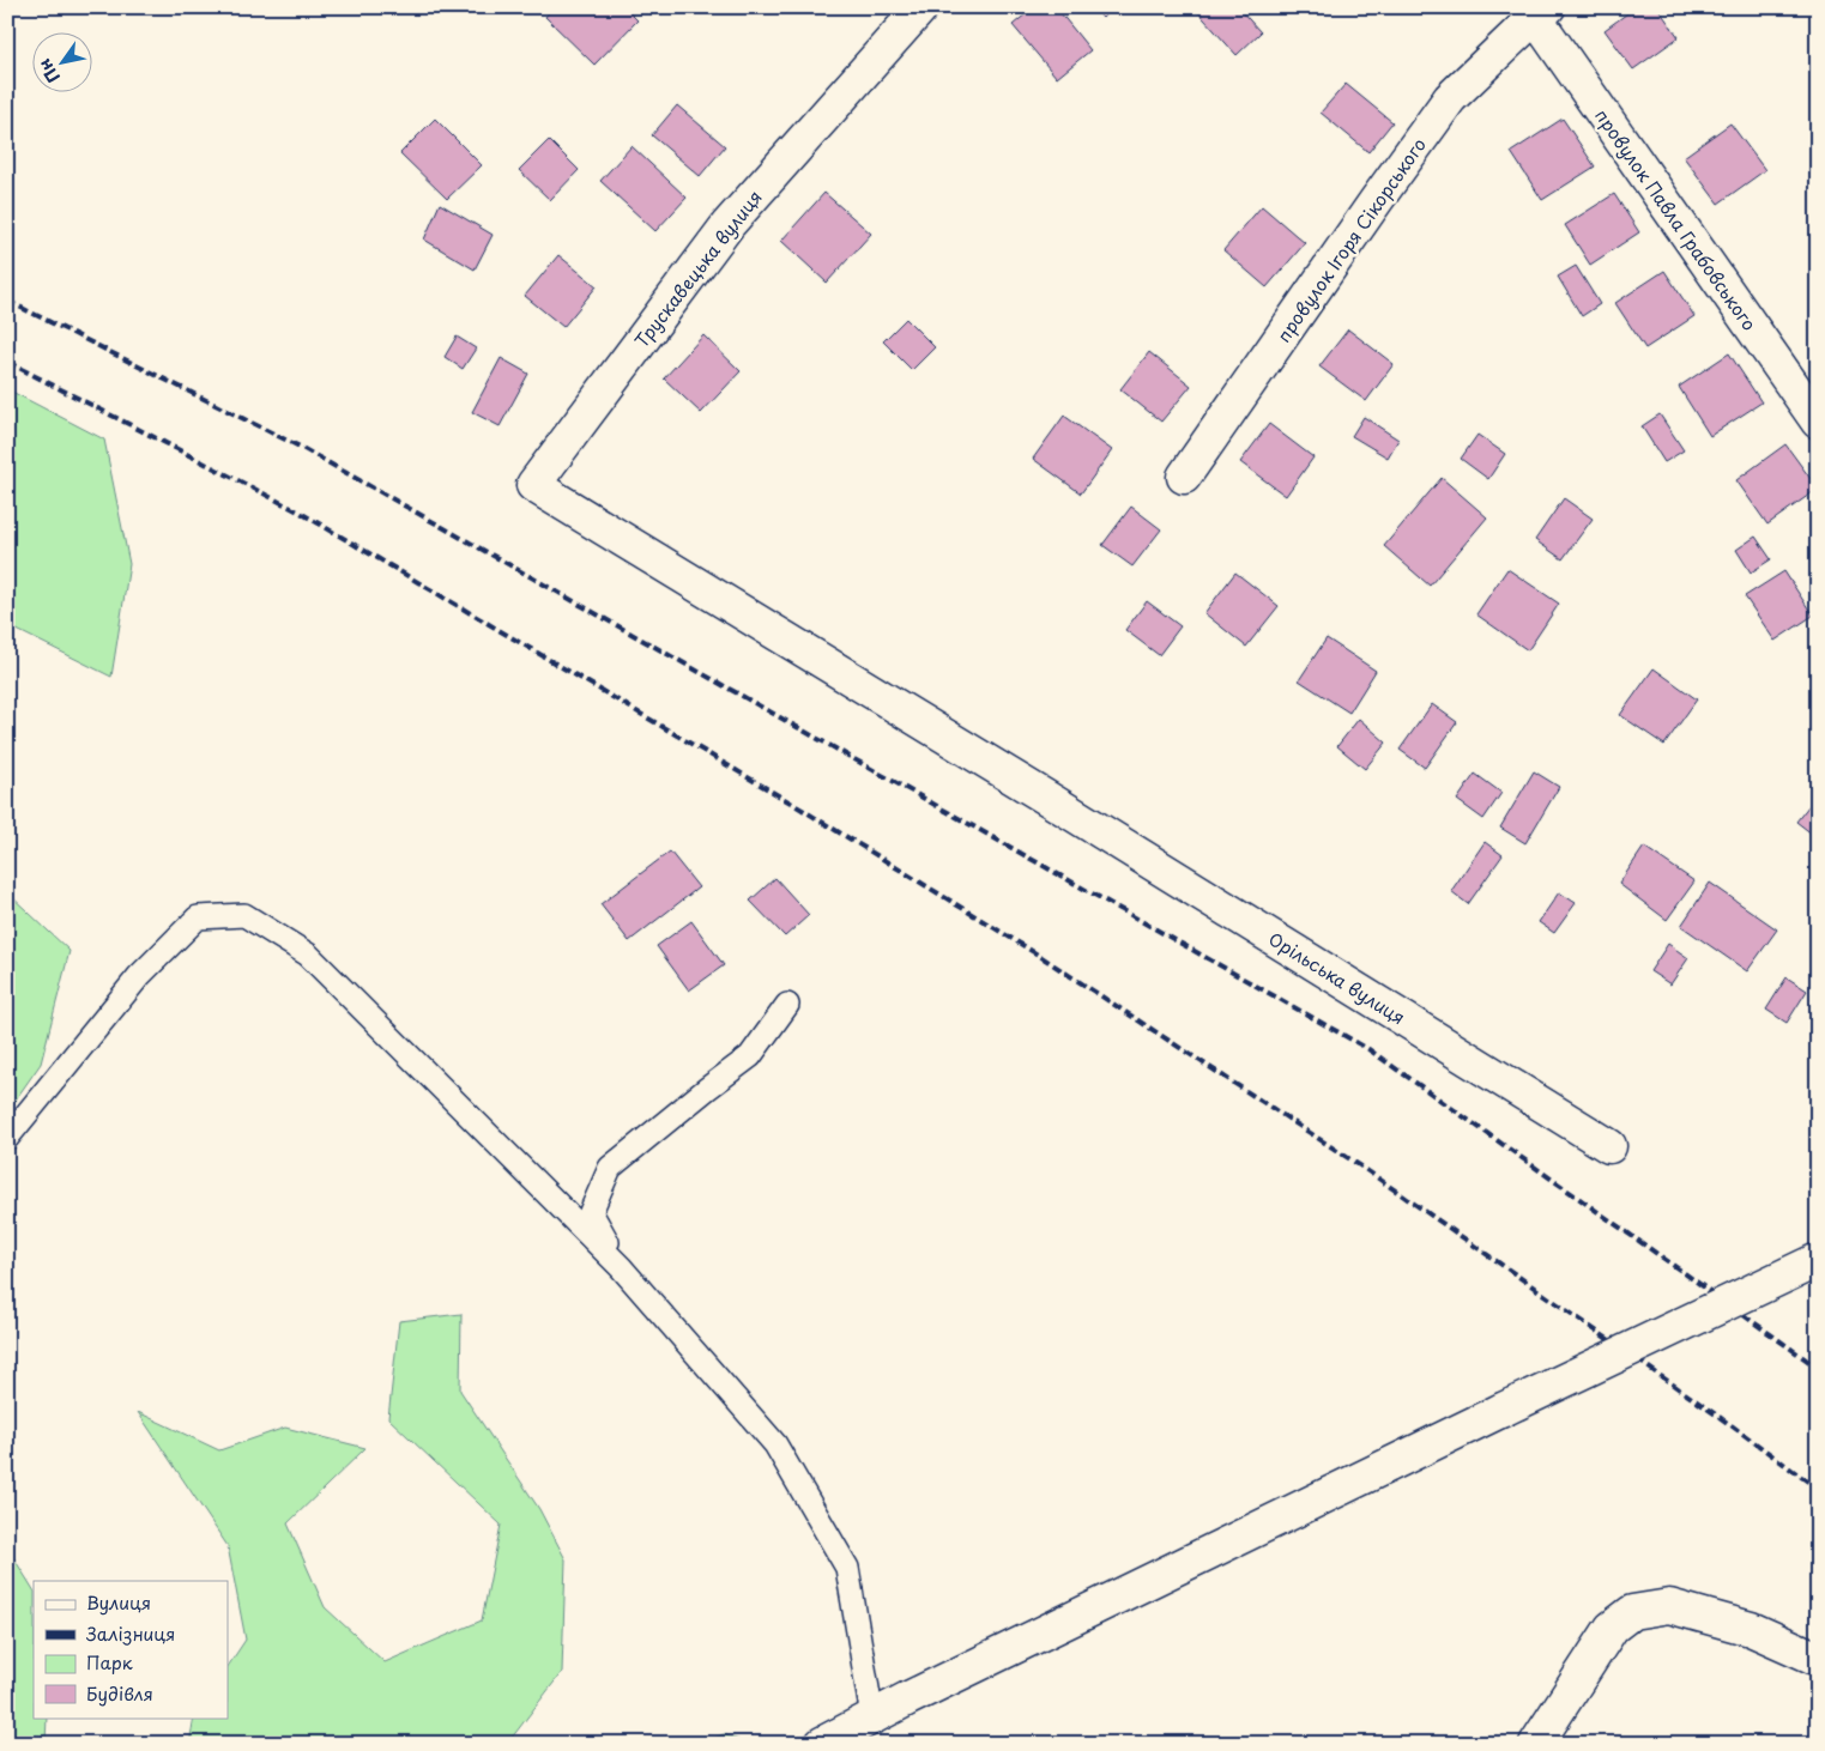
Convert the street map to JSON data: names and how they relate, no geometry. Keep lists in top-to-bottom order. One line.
{"streets":{"street":["провулок Павла Грабовського","провулок Ігоря Сікорського","Трускавецька вулиця","Орільська вулиця"]},"crossings":[["провулок Павла Грабовського","провулок Ігоря Сікорського"],["Трускавецька вулиця","Орільська вулиця"]],"legend":["Вулиця","Залізниця","Парк","Будівля"],"north":"bottom left"}
